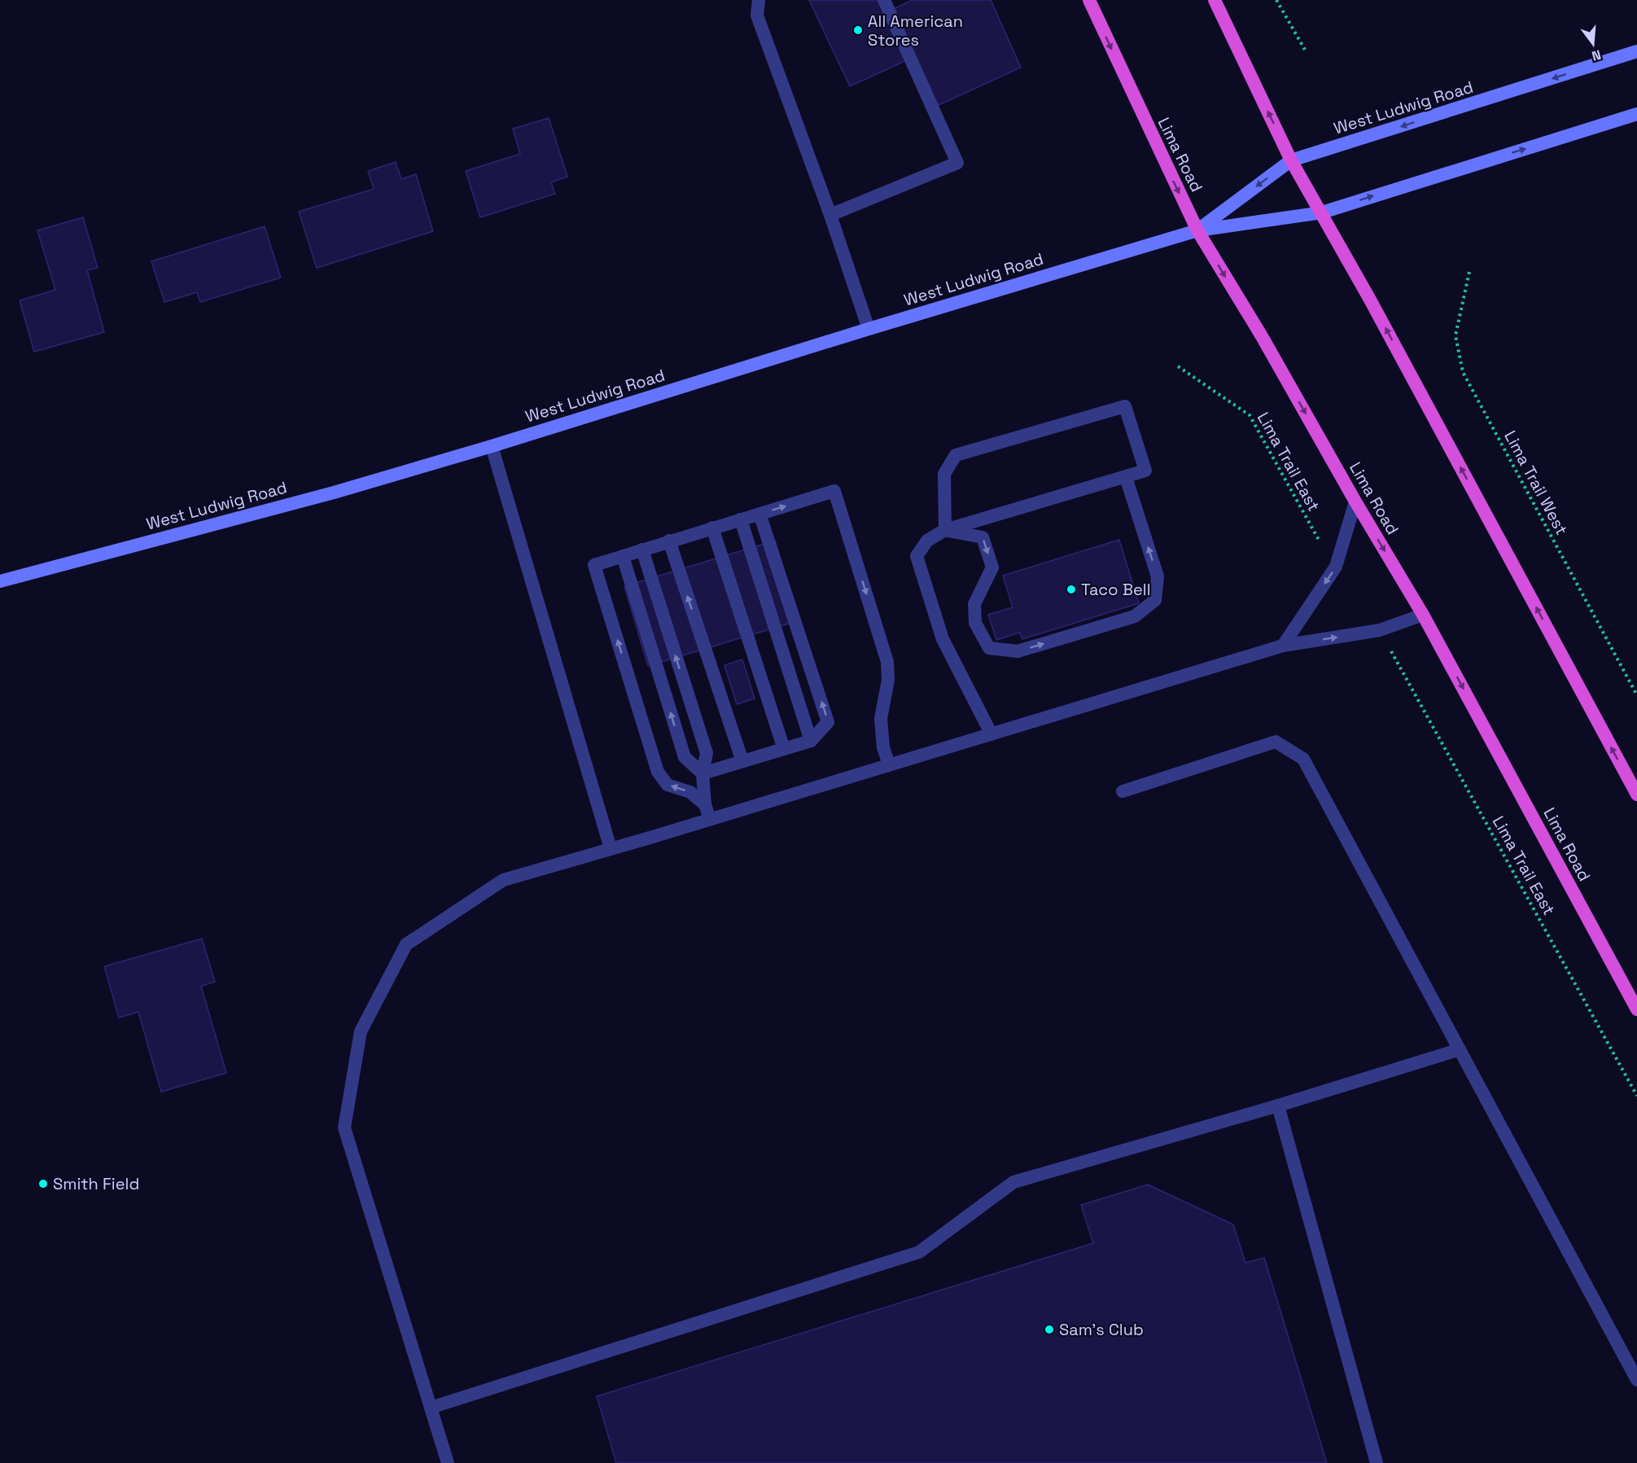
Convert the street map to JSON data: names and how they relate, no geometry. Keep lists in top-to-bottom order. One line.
{"streets":{"highway":["Lima Road"],"main road":["West Ludwig Road"],"path":["Lima Trail East","Lima Trail West"]},"crossings":[["West Ludwig Road","Lima Road"]],"places":["All American Stores","Taco Bell","Smith Field","Sam's Club"],"north":"bottom"}
